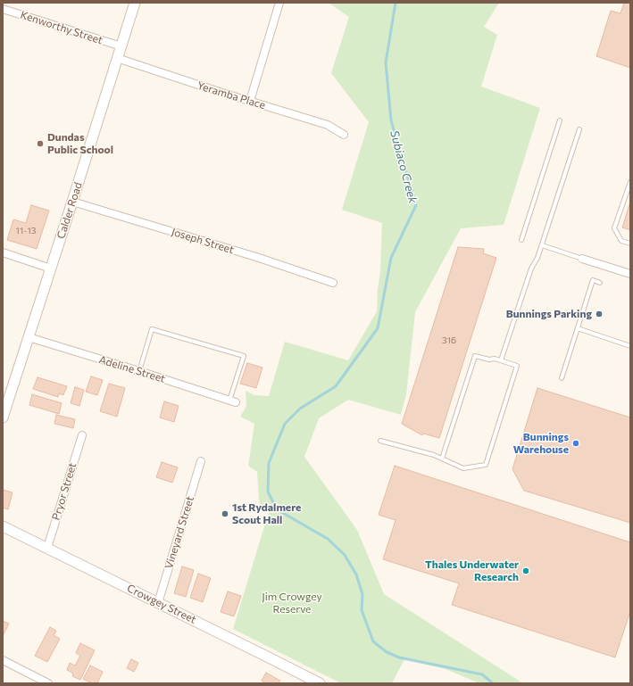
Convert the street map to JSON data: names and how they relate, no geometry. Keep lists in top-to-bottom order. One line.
{"streets":{"street":["Kenworthy Street","Yeramba Place","Calder Road","Joseph Street","Adeline Street","Pryor Street","Vineyard Street","Crowgey Street"]},"crossings":[["Kenworthy Street","Calder Road"],["Yeramba Place","Calder Road"],["Calder Road","Joseph Street"],["Calder Road","Adeline Street"],["Pryor Street","Crowgey Street"],["Vineyard Street","Crowgey Street"]],"water":["Subiaco Creek"],"parks":["Jim Crowgey Reserve"],"places":["Dundas Public School","Bunnings Parking","Bunnings Warehouse","1st Rydalmere Scout Hall","Thales Underwater Research"],"house_numbers":["11-13","316"]}
